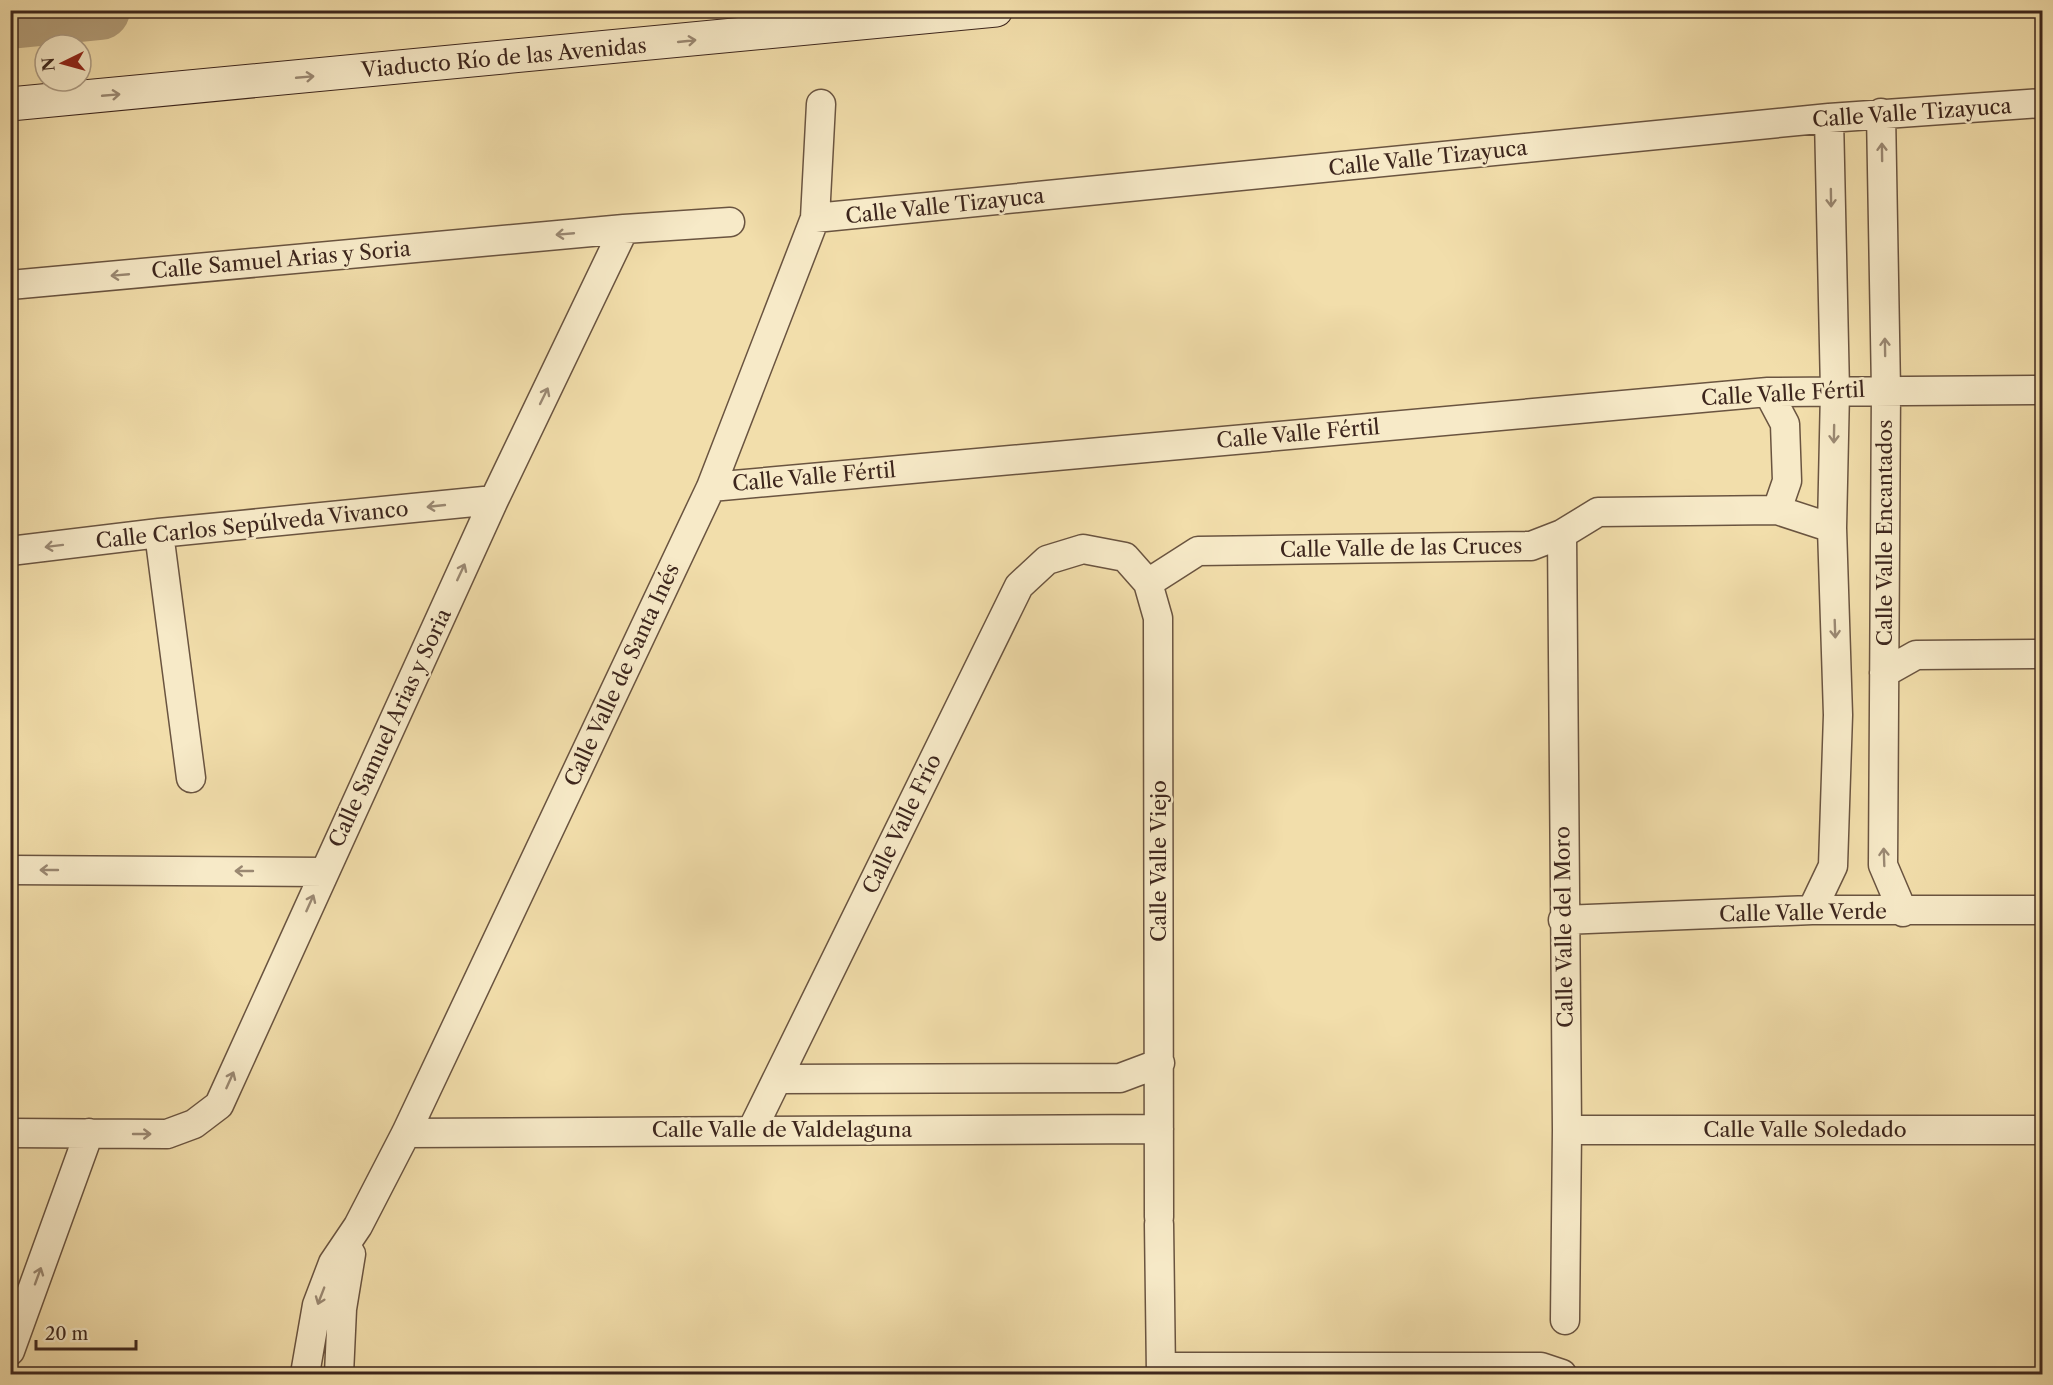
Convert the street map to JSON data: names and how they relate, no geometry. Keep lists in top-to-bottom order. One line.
{"streets":{"main road":["Viaducto Río de las Avenidas"],"street":["Calle Valle Tizayuca","Calle Samuel Arias y Soria","Calle Valle Fértil","Calle Carlos Sepúlveda Vivanco","Calle Valle Encantados","Calle Valle de las Cruces","Calle Valle de Santa Inés","Calle Valle Frío","Calle Valle Viejo","Calle Valle Verde","Calle Valle del Moro","Calle Valle de Valdelaguna","Calle Valle Soledado"]},"crossings":[["Calle Valle Tizayuca","Calle Valle Encantados"],["Calle Valle Tizayuca","Calle Valle de Santa Inés"],["Calle Samuel Arias y Soria","Calle Carlos Sepúlveda Vivanco"],["Calle Valle Fértil","Calle Valle Encantados"],["Calle Valle Fértil","Calle Valle de Santa Inés"],["Calle Valle Encantados","Calle Valle Verde"],["Calle Valle de las Cruces","Calle Valle Viejo"],["Calle Valle de las Cruces","Calle Valle del Moro"],["Calle Valle de Santa Inés","Calle Valle de Valdelaguna"],["Calle Valle Frío","Calle Valle Viejo"],["Calle Valle Frío","Calle Valle de Valdelaguna"],["Calle Valle Viejo","Calle Valle de Valdelaguna"],["Calle Valle Verde","Calle Valle del Moro"],["Calle Valle del Moro","Calle Valle Soledado"]],"one_way":["Viaducto Río de las Avenidas","Calle Carlos Sepúlveda Vivanco"],"scale_bar":"20 m","north":"left"}
